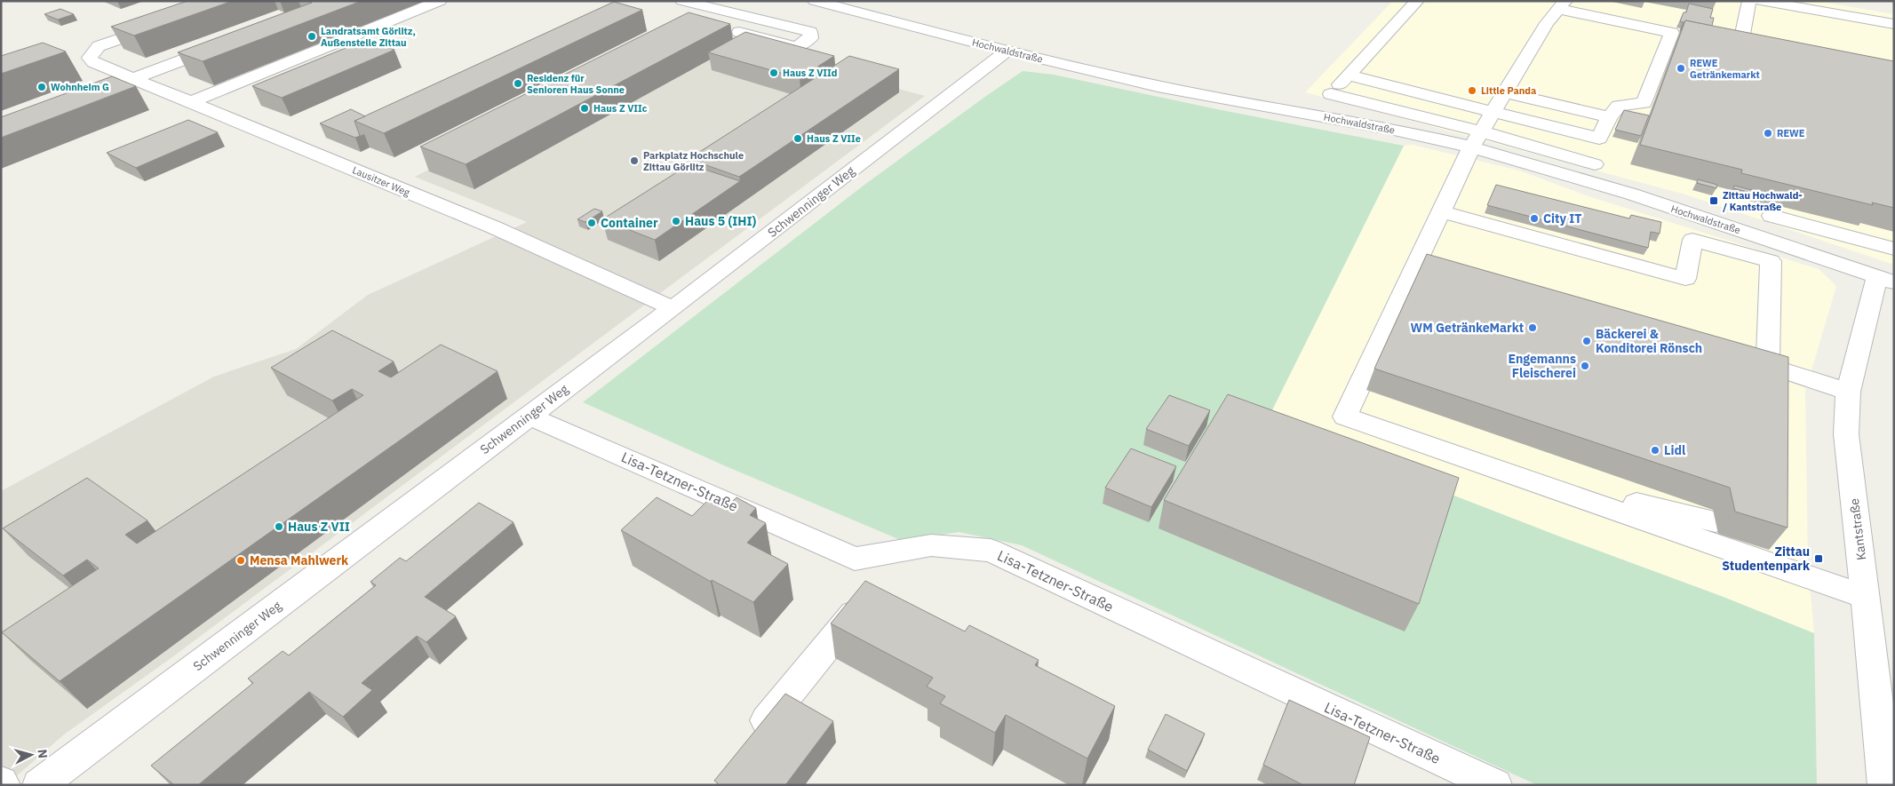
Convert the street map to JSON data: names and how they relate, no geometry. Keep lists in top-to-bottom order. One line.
{"streets":{"street":["Hochwaldstraße","Lausitzer Weg","Schwenninger Weg","Lisa-Tetzner-Straße","Kantstraße"]},"crossings":[["Hochwaldstraße","Schwenninger Weg"],["Hochwaldstraße","Kantstraße"],["Lausitzer Weg","Schwenninger Weg"],["Schwenninger Weg","Lisa-Tetzner-Straße"]],"places":{"other":["Landratsamt Görlitz, Außenstelle Zittau","REWE Getränkemarkt","Haus Z VIId","Residenz für Senioren Haus Sonne","Wohnheim G","Little Panda","Haus Z VIIc","REWE","Haus Z VIIe","Parkplatz Hochschule Zittau Görlitz","City IT","Haus 5 (IHI)","Container","WM GetränkeMarkt","Bäckerei & Konditorei Rönsch","Engemanns Fleischerei","Lidl","Haus Z VII","Mensa Mahlwerk"],"transit":["Zittau Hochwald- / Kantstraße","Zittau Studentenpark"]},"north":"right"}
